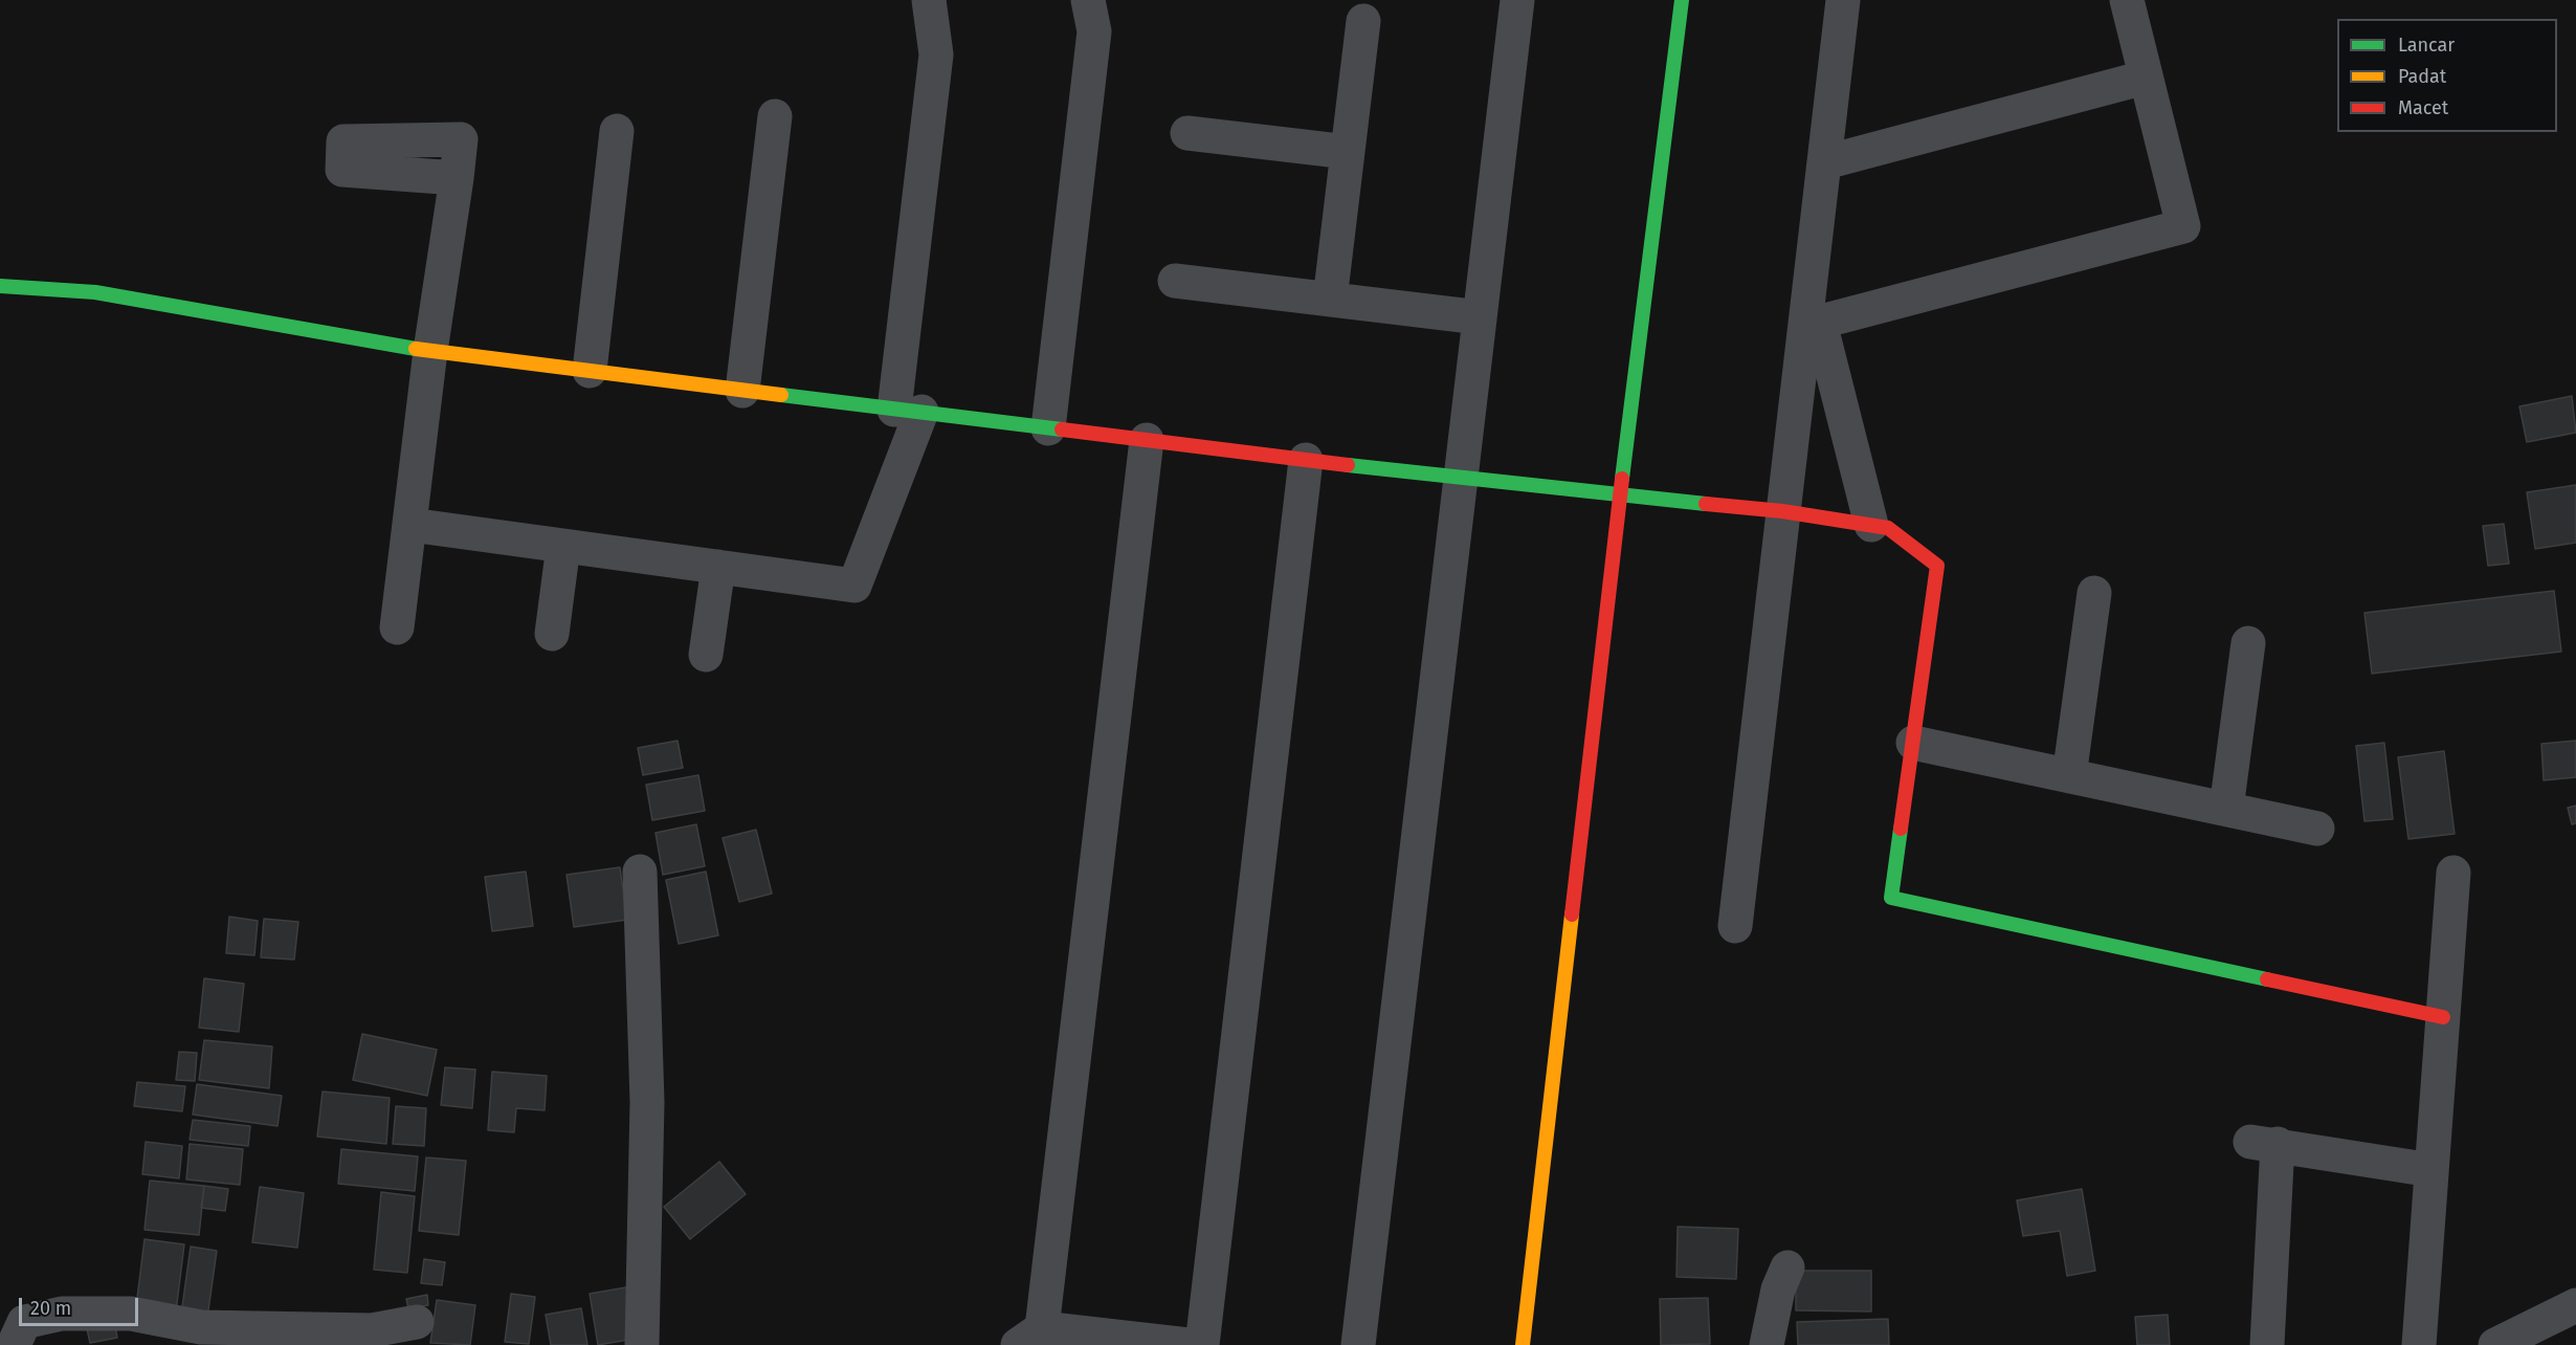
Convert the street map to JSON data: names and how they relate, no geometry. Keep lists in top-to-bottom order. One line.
{"legend":["Lancar","Padat","Macet"],"scale_bar":"20 m"}
